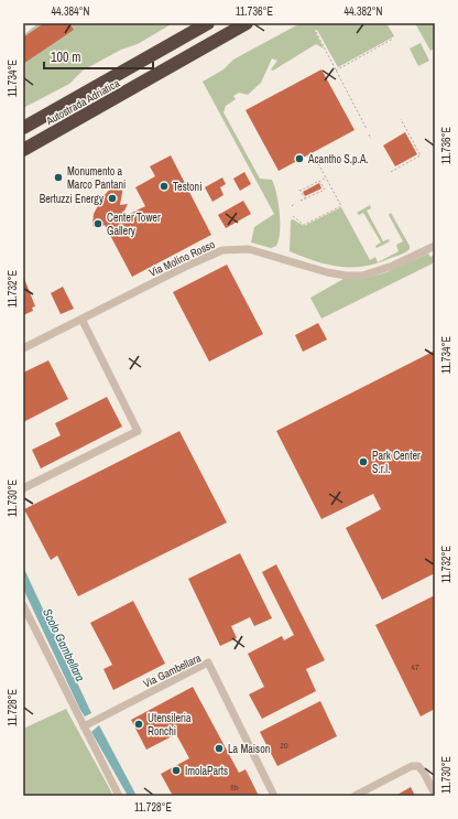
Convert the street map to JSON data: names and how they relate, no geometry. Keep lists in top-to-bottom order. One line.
{"streets":{"highway":["Autostrada Adriatica"],"street":["Via Molino Rosso","Via Gambellara"]},"water":["Scolo Gambellara"],"places":["Acantho S.p.A.","Monumento a Marco Pantani","Testoni","Bertuzzi Energy","Center Tower Gallery","Park Center S.r.l.","Utensileria Ronchi","La Maison","ImolaParts"],"house_numbers":["47","20","8b"],"scale_bar":"100 m","coordinates":["44.384°N","11.736°E","44.382°N","11.734°E","11.732°E","11.730°E","11.728°E"]}
